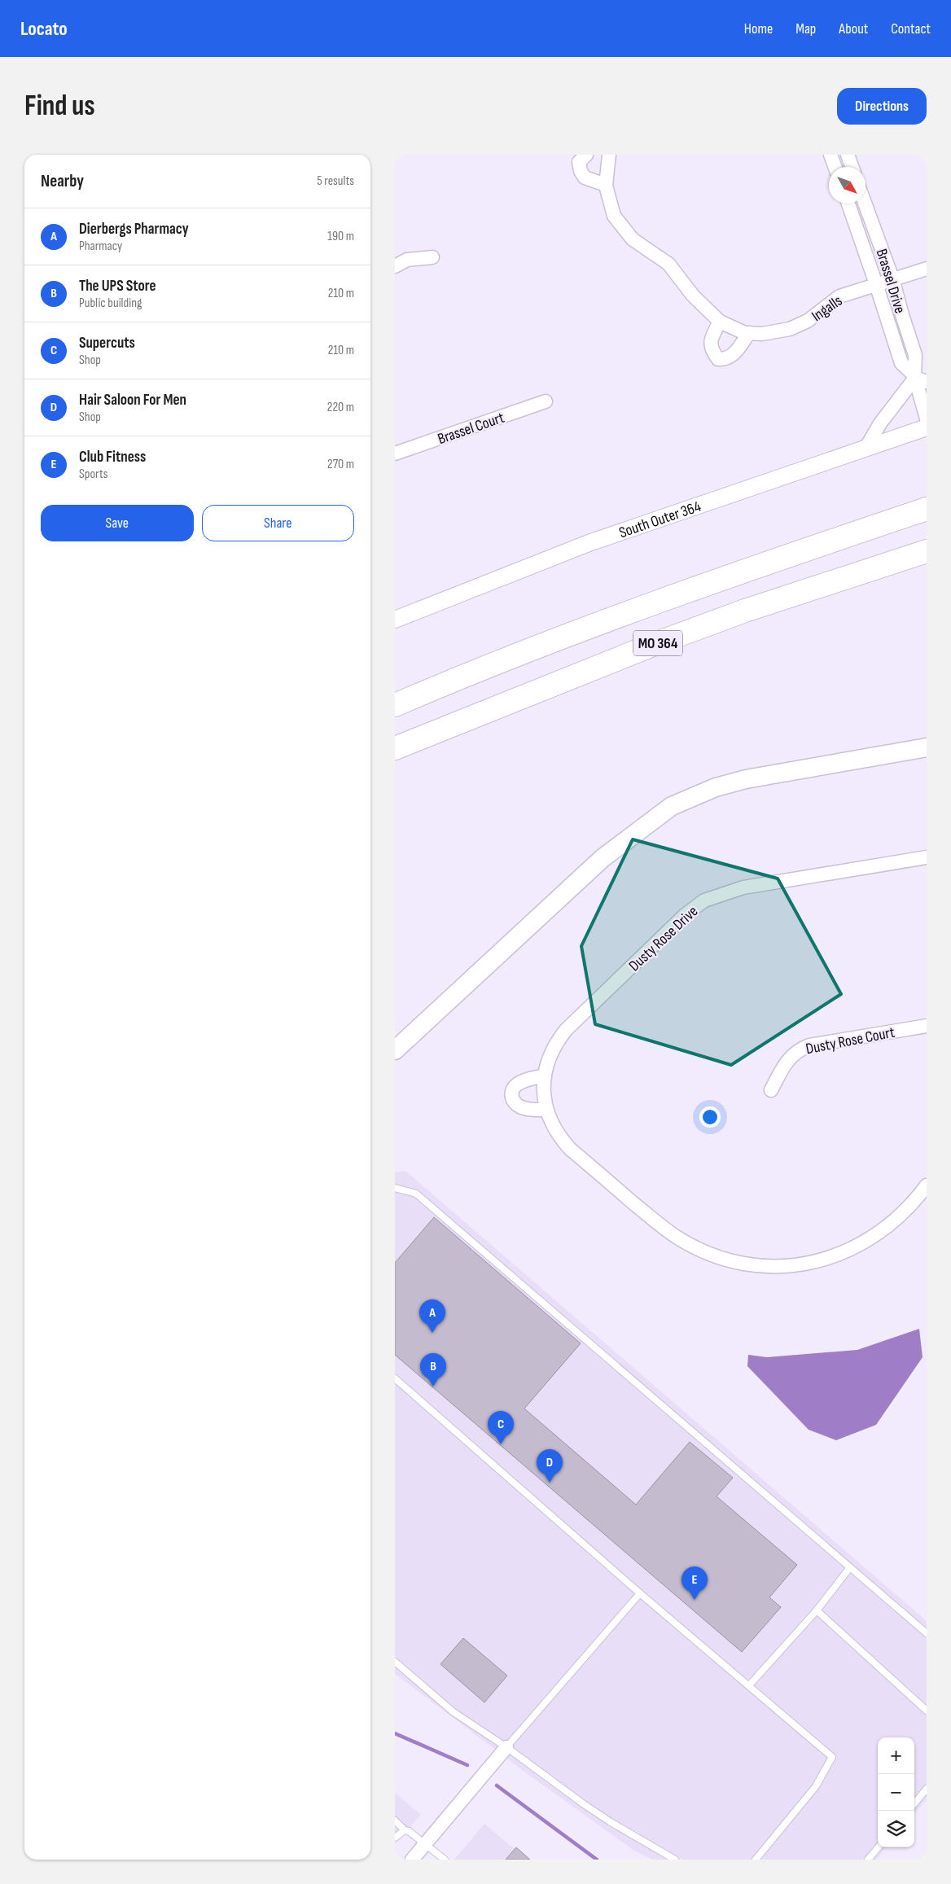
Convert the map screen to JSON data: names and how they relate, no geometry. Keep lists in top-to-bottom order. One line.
{"streets":{"highway":["MO 364"],"street":["Brassel Drive","Ingalls","Brassel Court","South Outer 364","Dusty Rose Drive","Dusty Rose Court"]},"crossings":[["Brassel Drive","Ingalls"]],"north":"bottom right","page":{"header":"Locato","nav":["Home","Map","About","Contact"],"buttons":["Directions",["Save","Share"]],"title":"Find us","heading":["Nearby","5 results"],"list":[{"mark":"A","name":"Dierbergs Pharmacy","note":"Pharmacy","value":"190 m"},{"mark":"B","name":"The UPS Store","note":"Public building","value":"210 m"},{"mark":"C","name":"Supercuts","note":"Shop","value":"210 m"},{"mark":"D","name":"Hair Saloon For Men","note":"Shop","value":"220 m"},{"mark":"E","name":"Club Fitness","note":"Sports","value":"270 m"}],"pins":["A","B","C","D","E"],"map_buttons":["+","−"]}}
